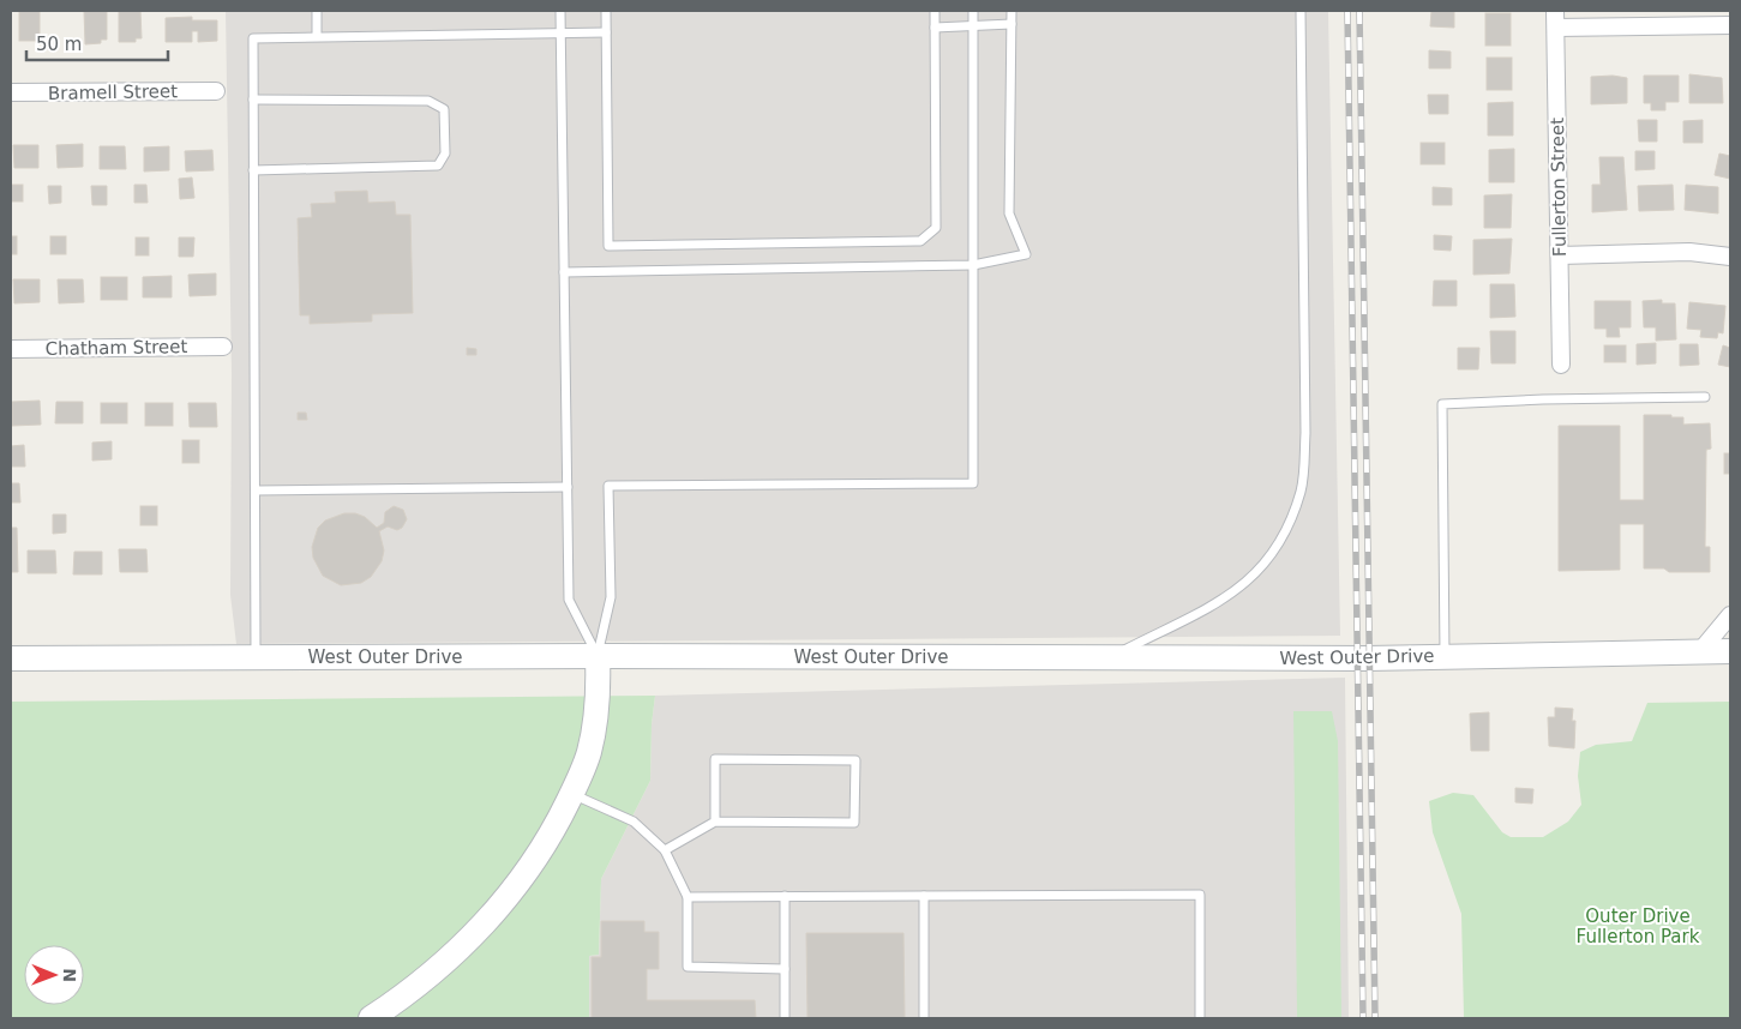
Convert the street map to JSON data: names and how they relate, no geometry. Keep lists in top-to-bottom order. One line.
{"streets":{"main road":["West Outer Drive"],"street":["Bramell Street","Fullerton Street","Chatham Street"]},"parks":["Outer Drive Fullerton Park"],"scale_bar":"50 m","north":"right"}
